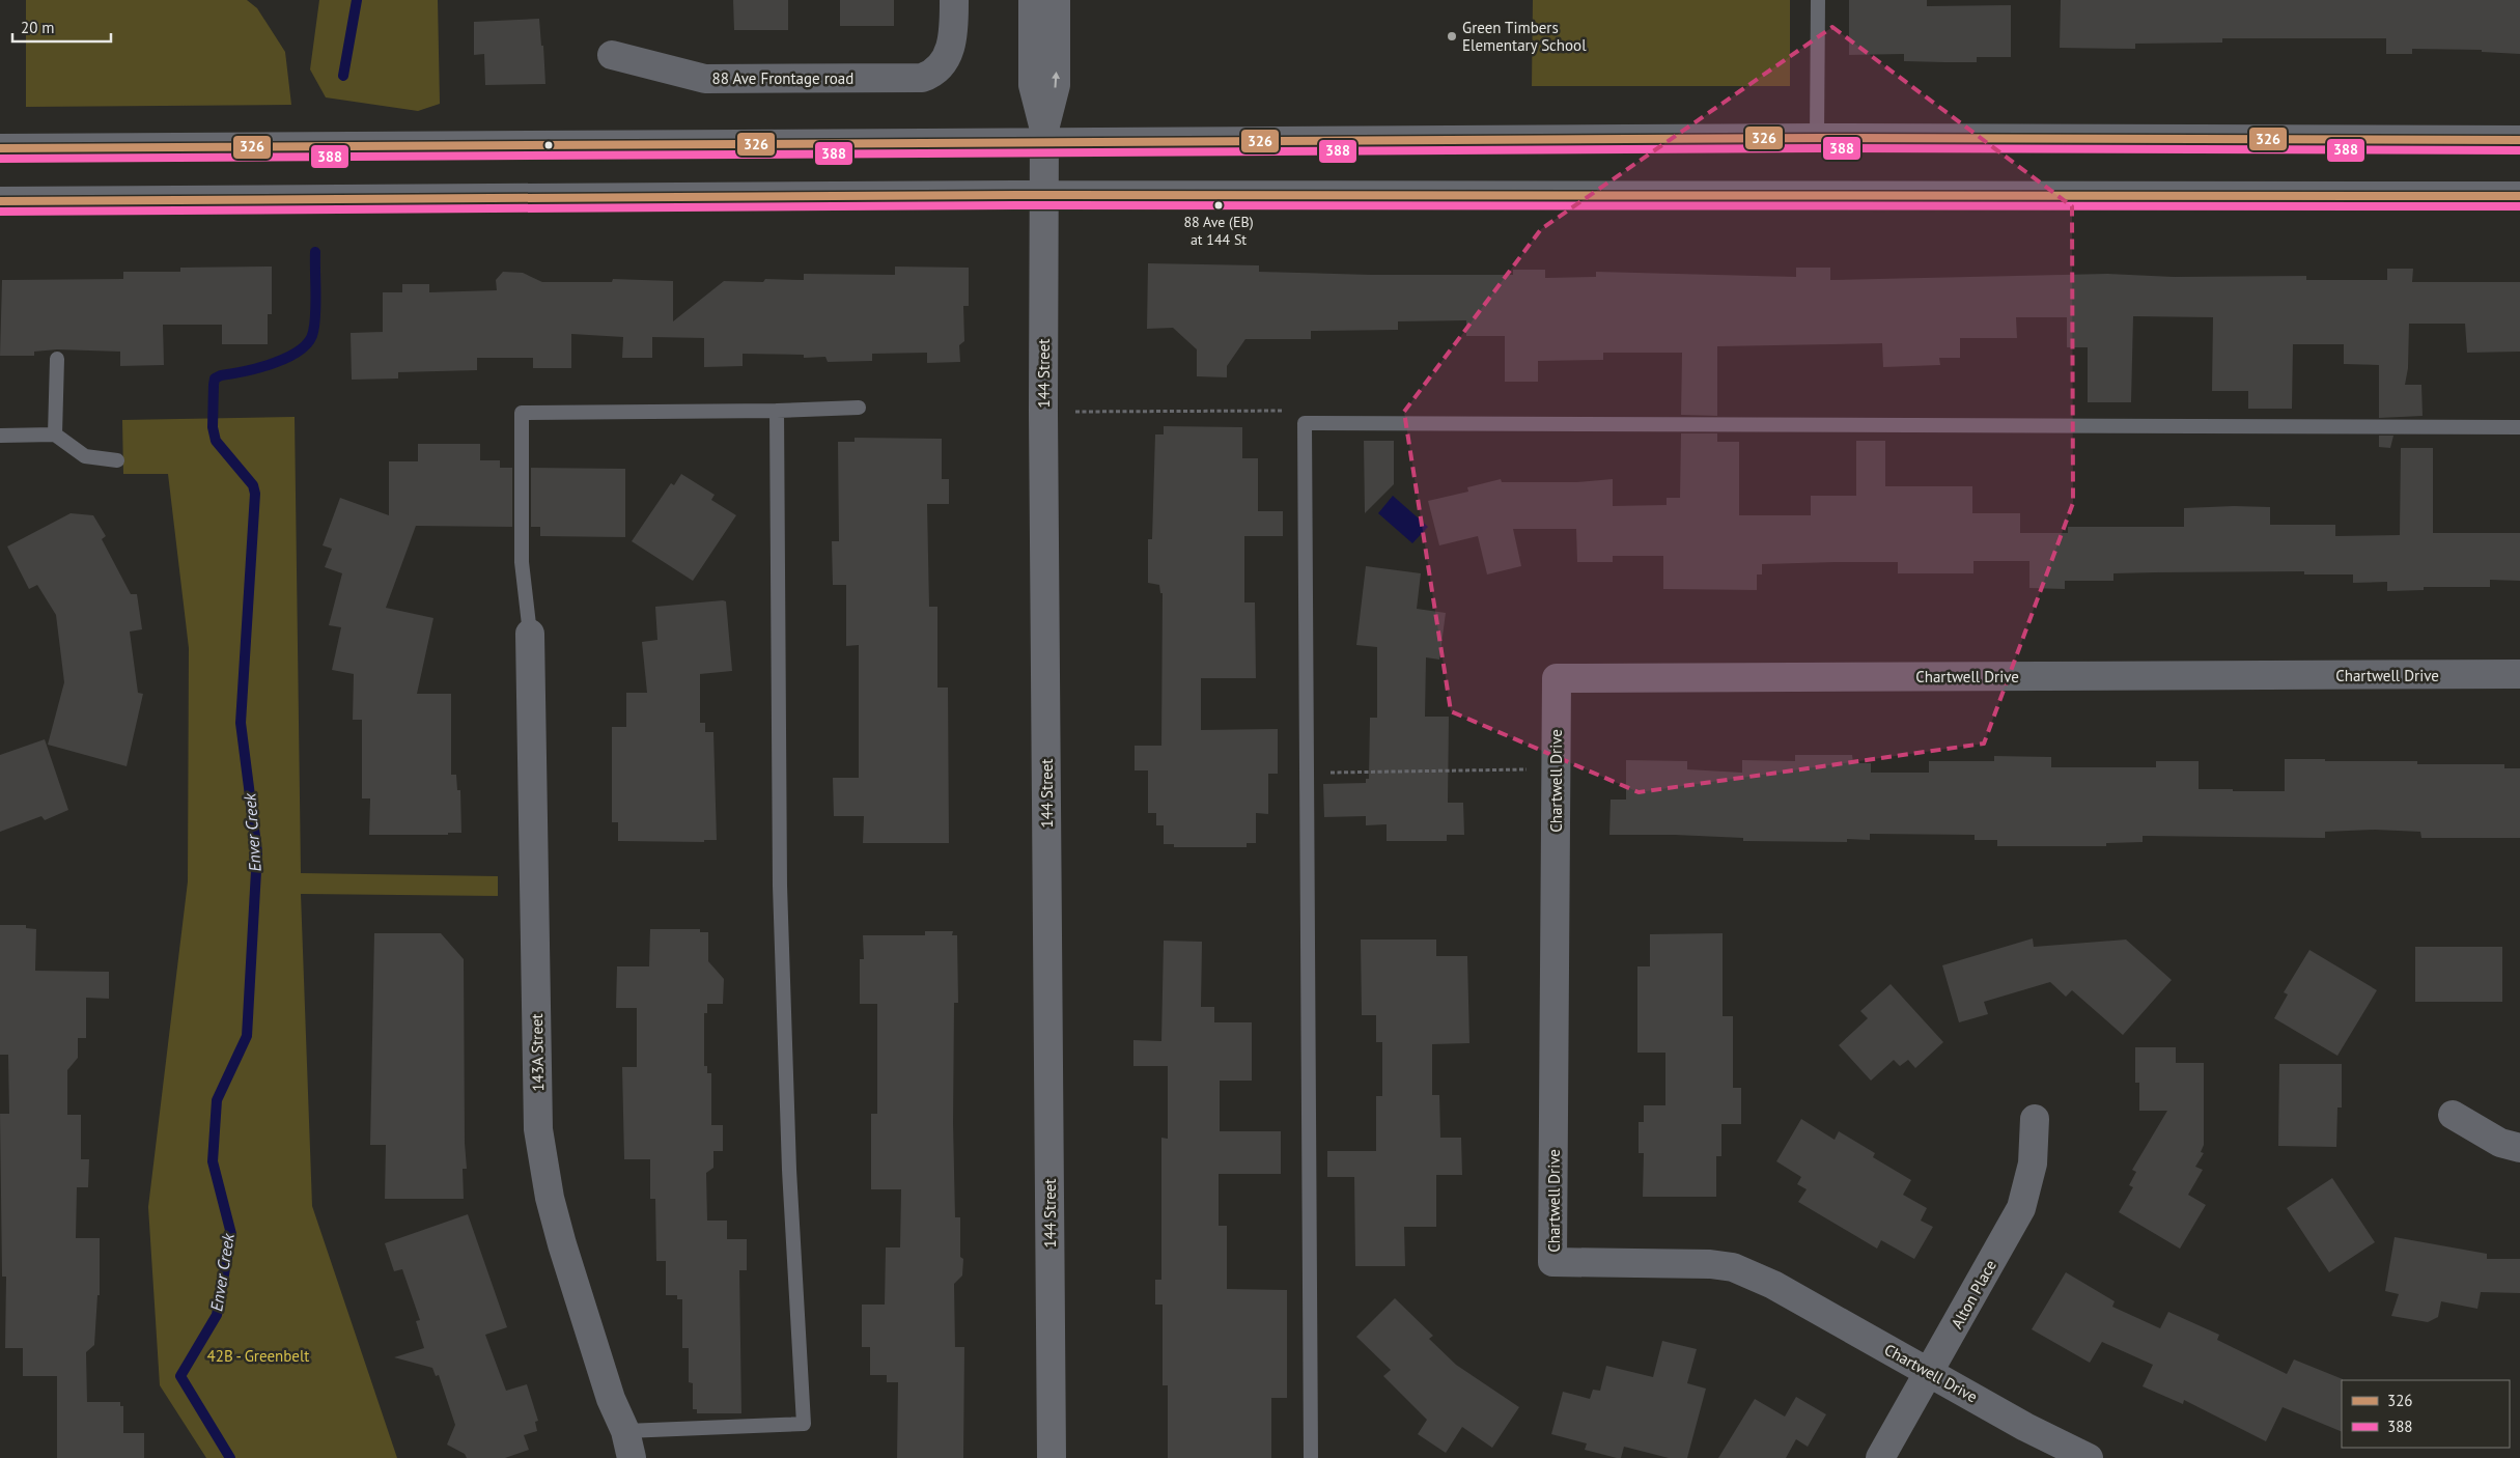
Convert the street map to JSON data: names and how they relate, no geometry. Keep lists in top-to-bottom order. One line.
{"streets":{"main road":["144 Street"],"street":["88 Ave Frontage road","Chartwell Drive","143A Street","Alton Place"]},"crossings":[["Chartwell Drive","Alton Place"]],"water":["Enver Creek"],"parks":["42B - Greenbelt"],"places":["Green Timbers Elementary School","88 Ave (EB) at 144 St"],"lines":["transit line 326","transit line 388"],"legend":["326","388"],"scale_bar":"20 m"}
